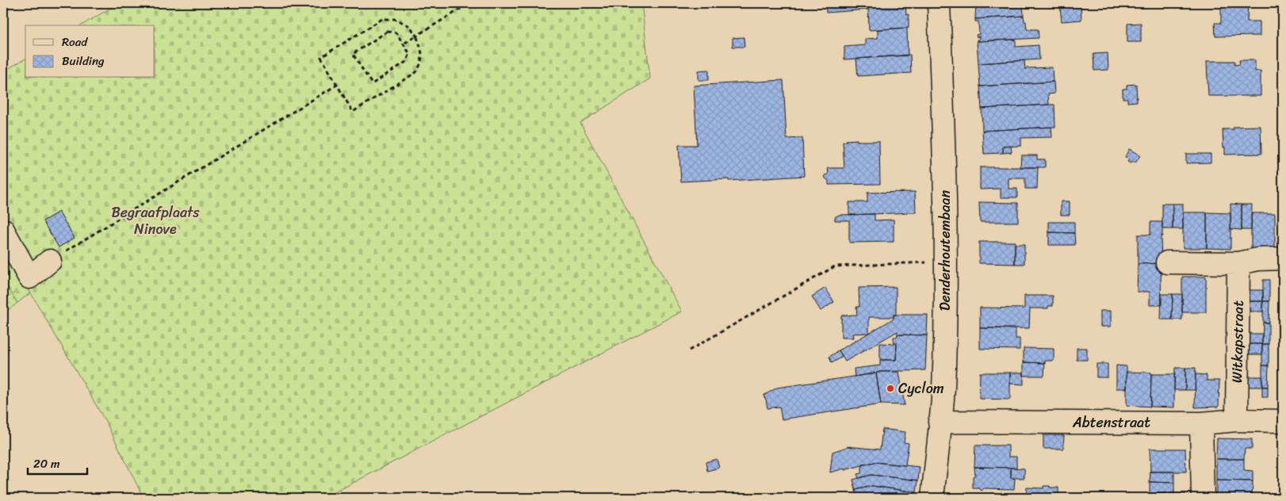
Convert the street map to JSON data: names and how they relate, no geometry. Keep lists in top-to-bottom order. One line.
{"streets":{"street":["Denderhoutembaan","Witkapstraat","Abtenstraat"]},"crossings":[["Denderhoutembaan","Abtenstraat"],["Witkapstraat","Abtenstraat"]],"parks":["Begraafplaats Ninove"],"places":["Cyclom"],"legend":["Road","Building"],"scale_bar":"20 m"}
